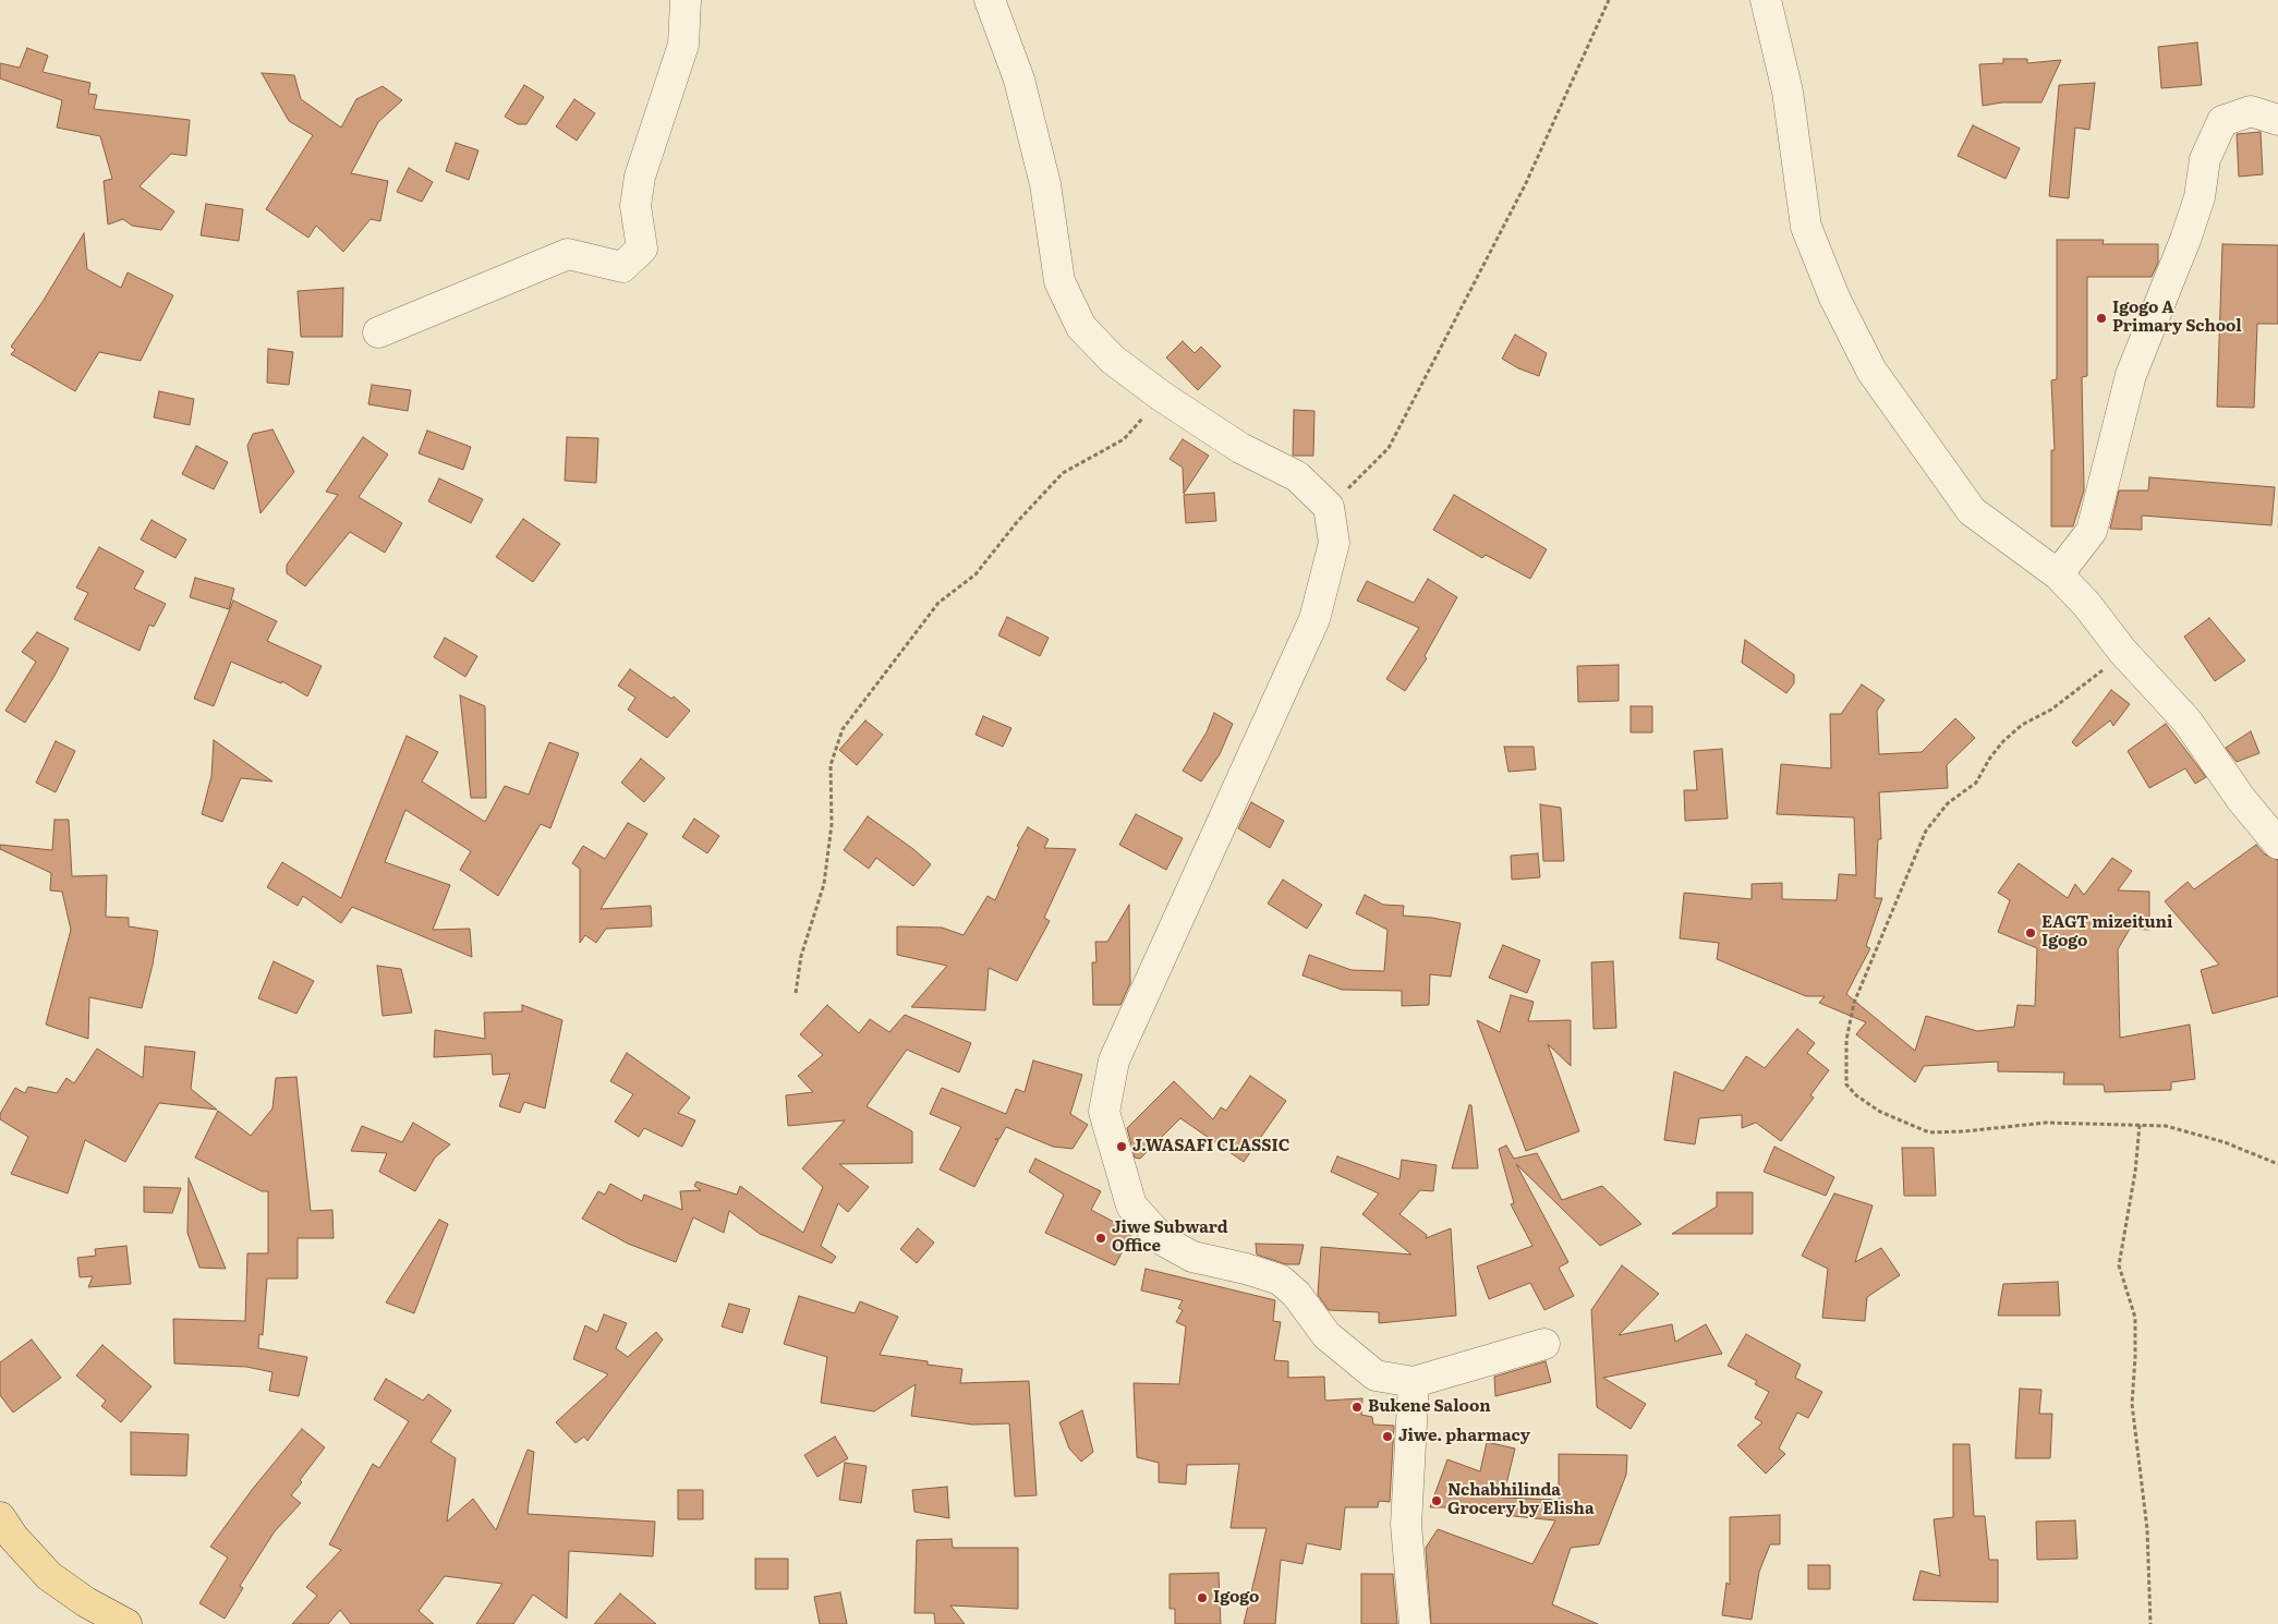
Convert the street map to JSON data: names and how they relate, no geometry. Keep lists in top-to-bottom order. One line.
{"places":["Igogo A Primary School","EAGT mizeituni Igogo","J.WASAFI CLASSIC","Jiwe Subward Office","Bukene Saloon","Jiwe. pharmacy","Nchabhilinda Grocery by Elisha","Igogo"]}
